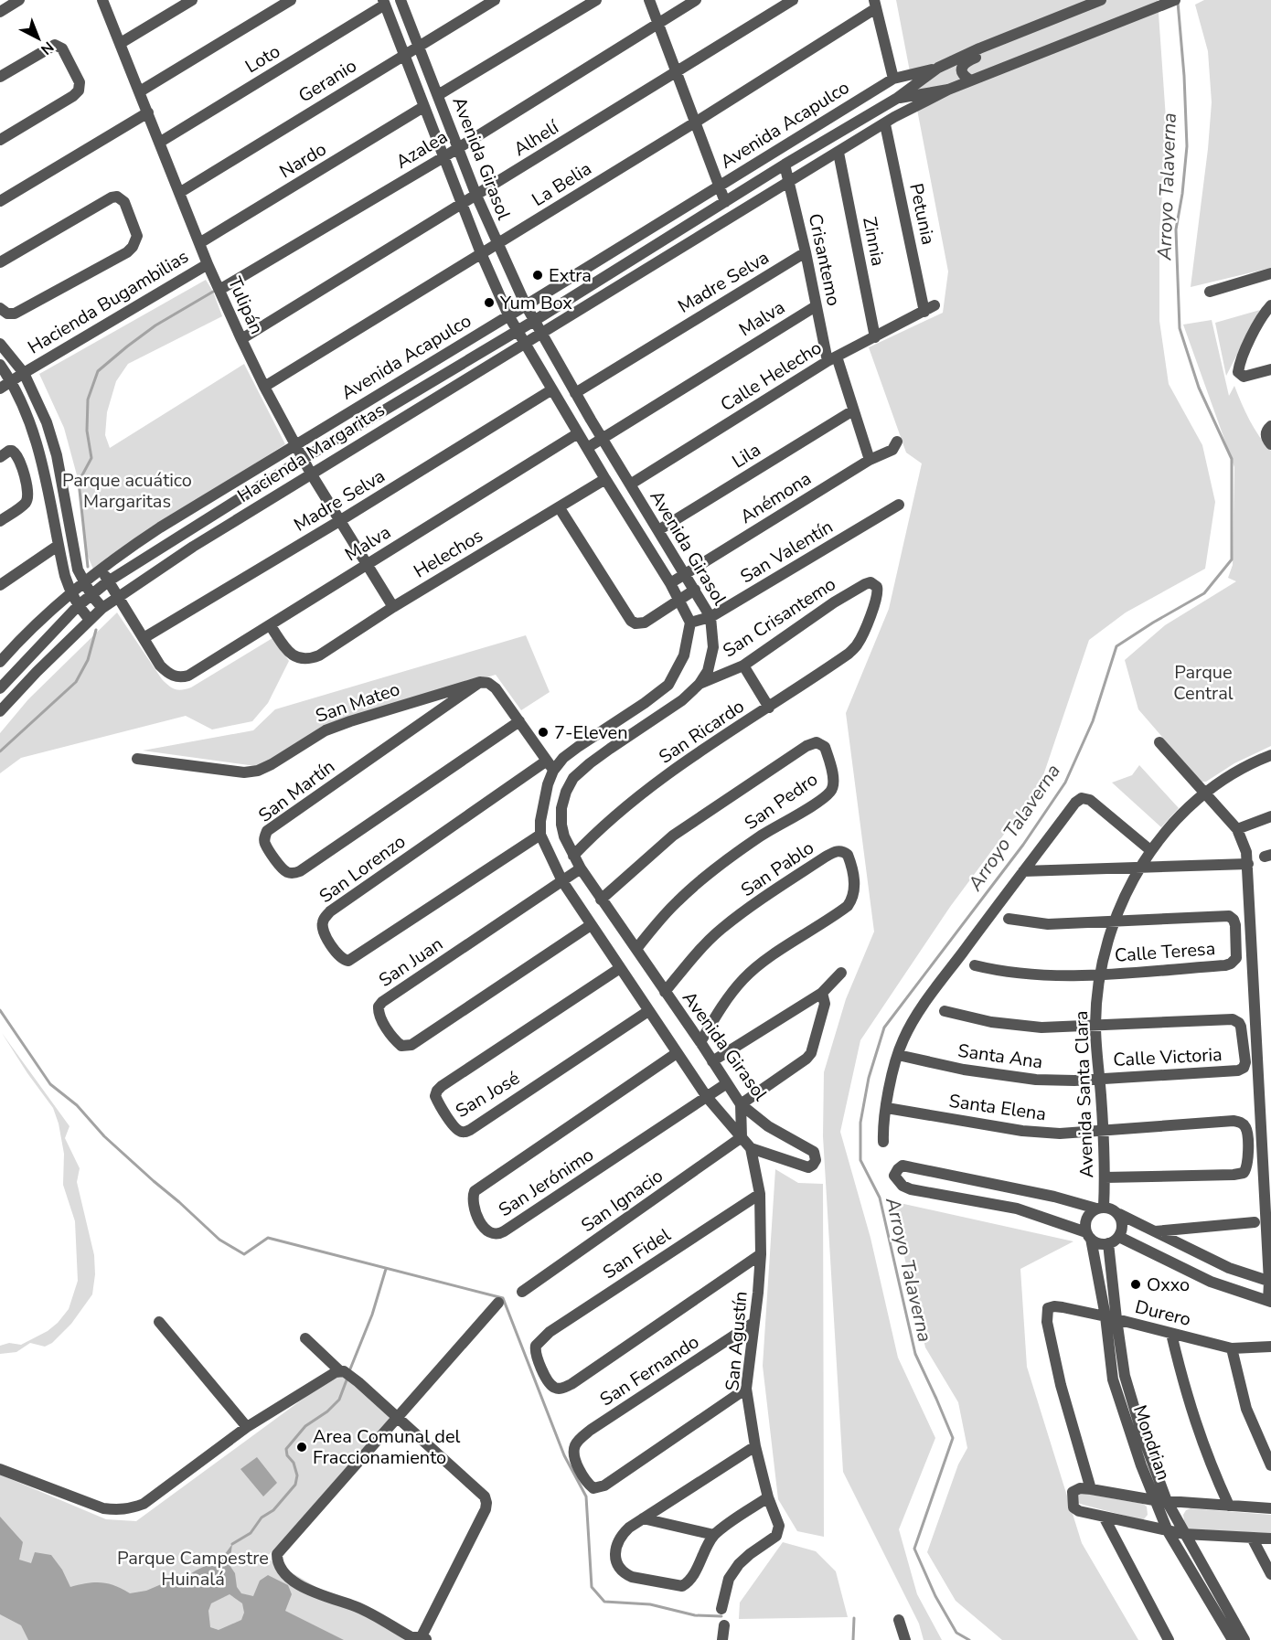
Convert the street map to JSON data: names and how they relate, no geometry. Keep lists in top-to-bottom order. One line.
{"streets":{"street":["Loto","Geranio","Avenida Acapulco","Alhelí","Azalea","Avenida Girasol","Nardo","La Belia","Petunia","Zinnia","Crisantemo","Madre Selva","Hacienda Bugambilias","Tulipán","Malva","Calle Helecho","Hacienda Margaritas","Lila","Anémona","San Valentín","Helechos","San Crisantemo","San Mateo","San Ricardo","San Martín","San Pedro","San Lorenzo","San Pablo","Calle Teresa","San Juan","Santa Ana","Calle Victoria","San José","Avenida Santa Clara","Santa Elena","San Jerónimo","San Ignacio","San Fidel","Durero","San Agustín","San Fernando","Mondrian"]},"crossings":[["Loto","Avenida Girasol"],["Loto","Tulipán"],["Geranio","Avenida Girasol"],["Geranio","Tulipán"],["Avenida Acapulco","Avenida Girasol"],["Avenida Acapulco","Crisantemo"],["Avenida Acapulco","Tulipán"],["Avenida Acapulco","Hacienda Margaritas"],["Alhelí","Avenida Girasol"],["Alhelí","Tulipán"],["Azalea","Avenida Girasol"],["Azalea","Tulipán"],["Avenida Girasol","Nardo"],["Avenida Girasol","La Belia"],["Avenida Girasol","Madre Selva"],["Avenida Girasol","Malva"],["Avenida Girasol","Calle Helecho"],["Avenida Girasol","Hacienda Margaritas"],["Avenida Girasol","Lila"],["Avenida Girasol","Anémona"],["Avenida Girasol","San Valentín"],["Avenida Girasol","Helechos"],["Avenida Girasol","San Crisantemo"],["Avenida Girasol","San Ricardo"],["Avenida Girasol","San Pedro"],["Avenida Girasol","San Lorenzo"],["Avenida Girasol","San Pablo"],["Avenida Girasol","San Juan"],["Avenida Girasol","San Jerónimo"],["Avenida Girasol","San Agustín"],["Nardo","Tulipán"],["La Belia","Tulipán"],["Petunia","Calle Helecho"],["Zinnia","Calle Helecho"],["Crisantemo","Madre Selva"],["Crisantemo","Malva"],["Crisantemo","Calle Helecho"],["Crisantemo","Lila"],["Crisantemo","Anémona"],["Madre Selva","Tulipán"],["Madre Selva","Malva"],["Hacienda Bugambilias","Tulipán"],["Tulipán","Malva"],["Tulipán","Hacienda Margaritas"],["Tulipán","Helechos"],["Malva","Helechos"],["San Crisantemo","San Ricardo"],["San Mateo","San Martín"],["Calle Teresa","Avenida Santa Clara"],["Santa Ana","Calle Victoria"],["Santa Ana","Avenida Santa Clara"],["Calle Victoria","Avenida Santa Clara"],["Avenida Santa Clara","Santa Elena"],["Avenida Santa Clara","Mondrian"],["San Fidel","San Agustín"],["Durero","Mondrian"],["San Agustín","San Fernando"]],"water":["Arroyo Talaverna"],"parks":["Parque acuático Margaritas","Parque Central","Parque Campestre Huinalá"],"places":["Extra","Yum Box","7-Eleven","Oxxo","Area Comunal del Fraccionamiento"],"north":"bottom right"}
